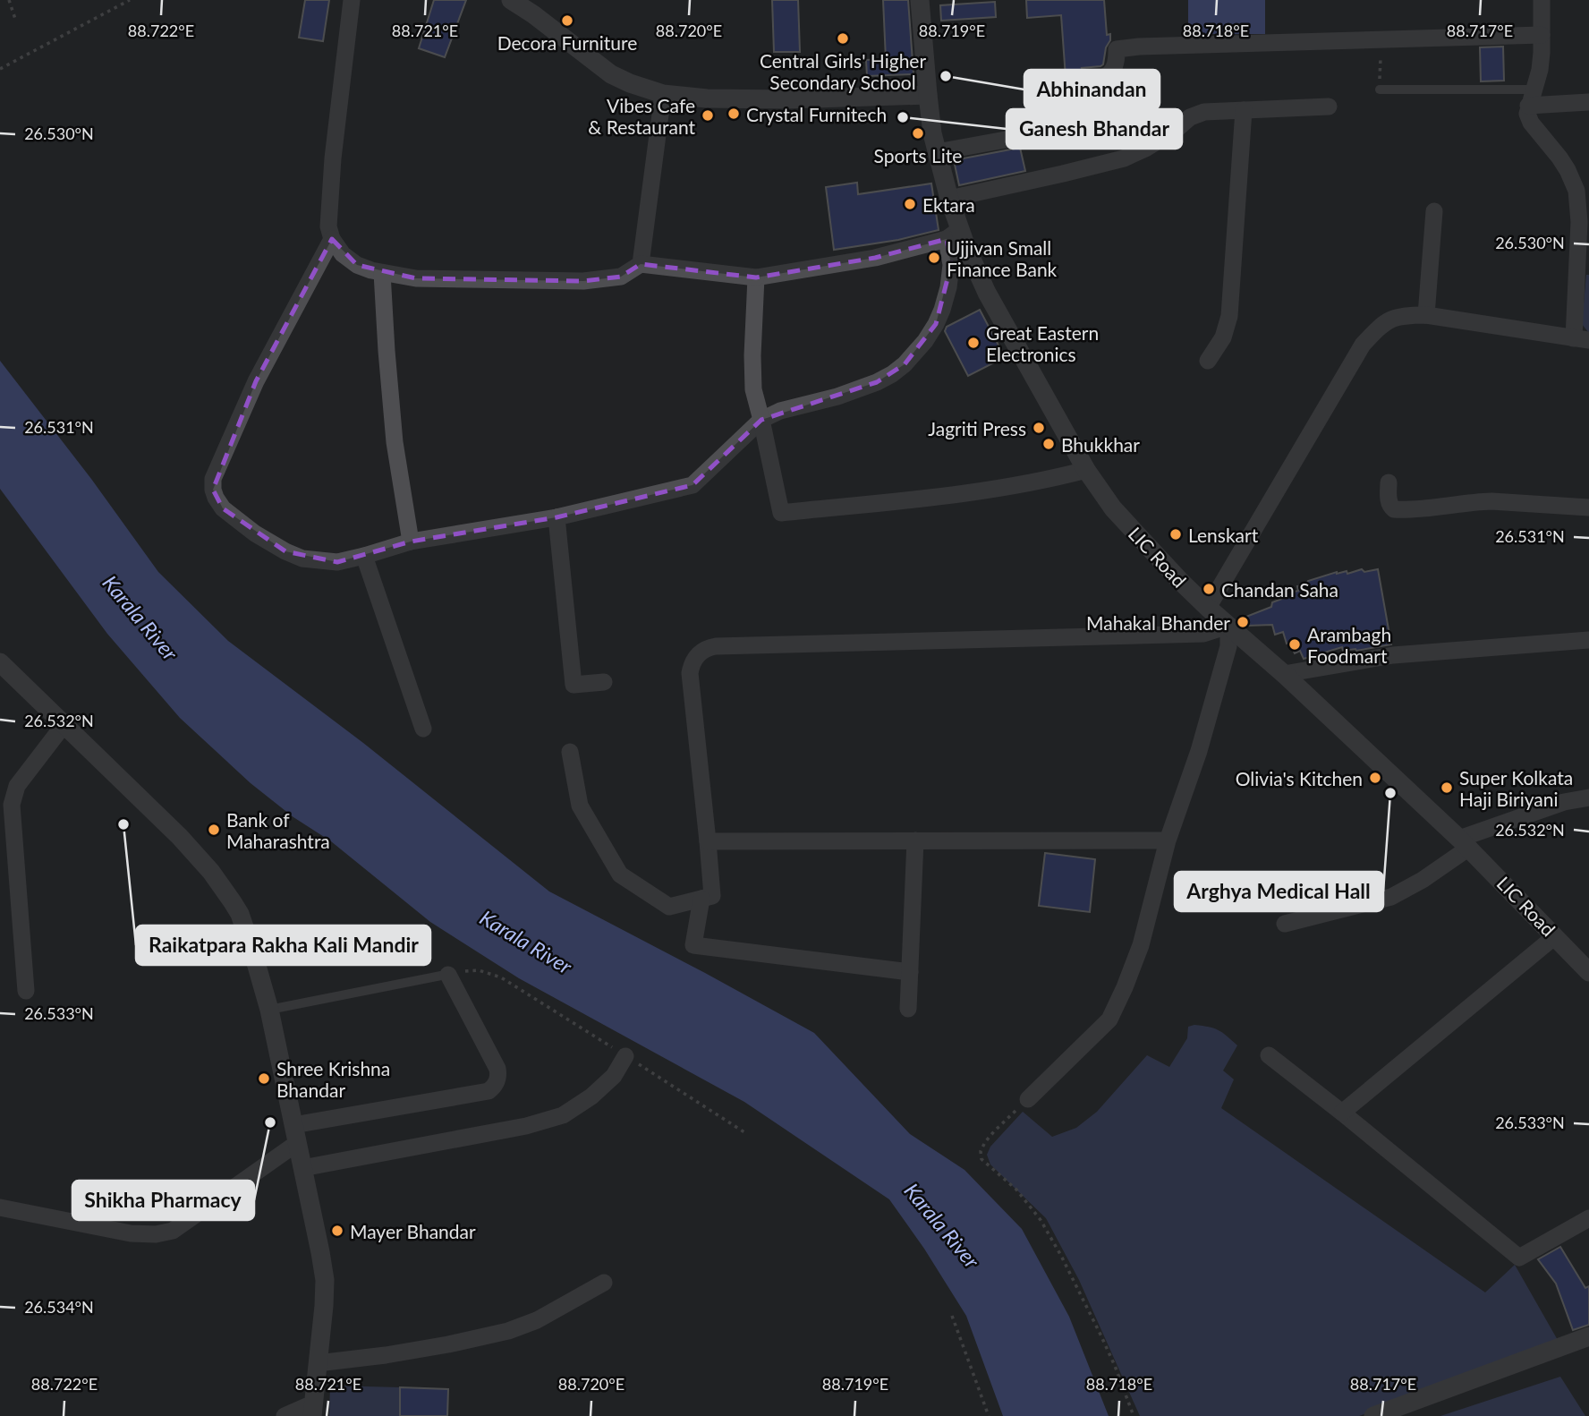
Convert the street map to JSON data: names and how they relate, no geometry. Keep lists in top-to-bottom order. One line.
{"streets":{"street":["LIC Road"]},"water":["Karala River"],"places":["Decora Furniture","Central Girls' Higher Secondary School","Abhinandan","Crystal Furnitech","Vibes Cafe & Restaurant","Ganesh Bhandar","Sports Lite","Ektara","Ujjivan Small Finance Bank","Great Eastern Electronics","Jagriti Press","Bhukkhar","Lenskart","Chandan Saha","Mahakal Bhander","Arambagh Foodmart","Olivia's Kitchen","Super Kolkata Haji Biriyani","Arghya Medical Hall","Raikatpara Rakha Kali Mandir","Bank of Maharashtra","Shree Krishna Bhandar","Shikha Pharmacy","Mayer Bhandar"],"coordinates":["88.722°E","88.721°E","88.720°E","88.719°E","88.718°E","88.717°E","26.530°N","26.531°N","26.532°N","26.533°N","26.534°N"]}
